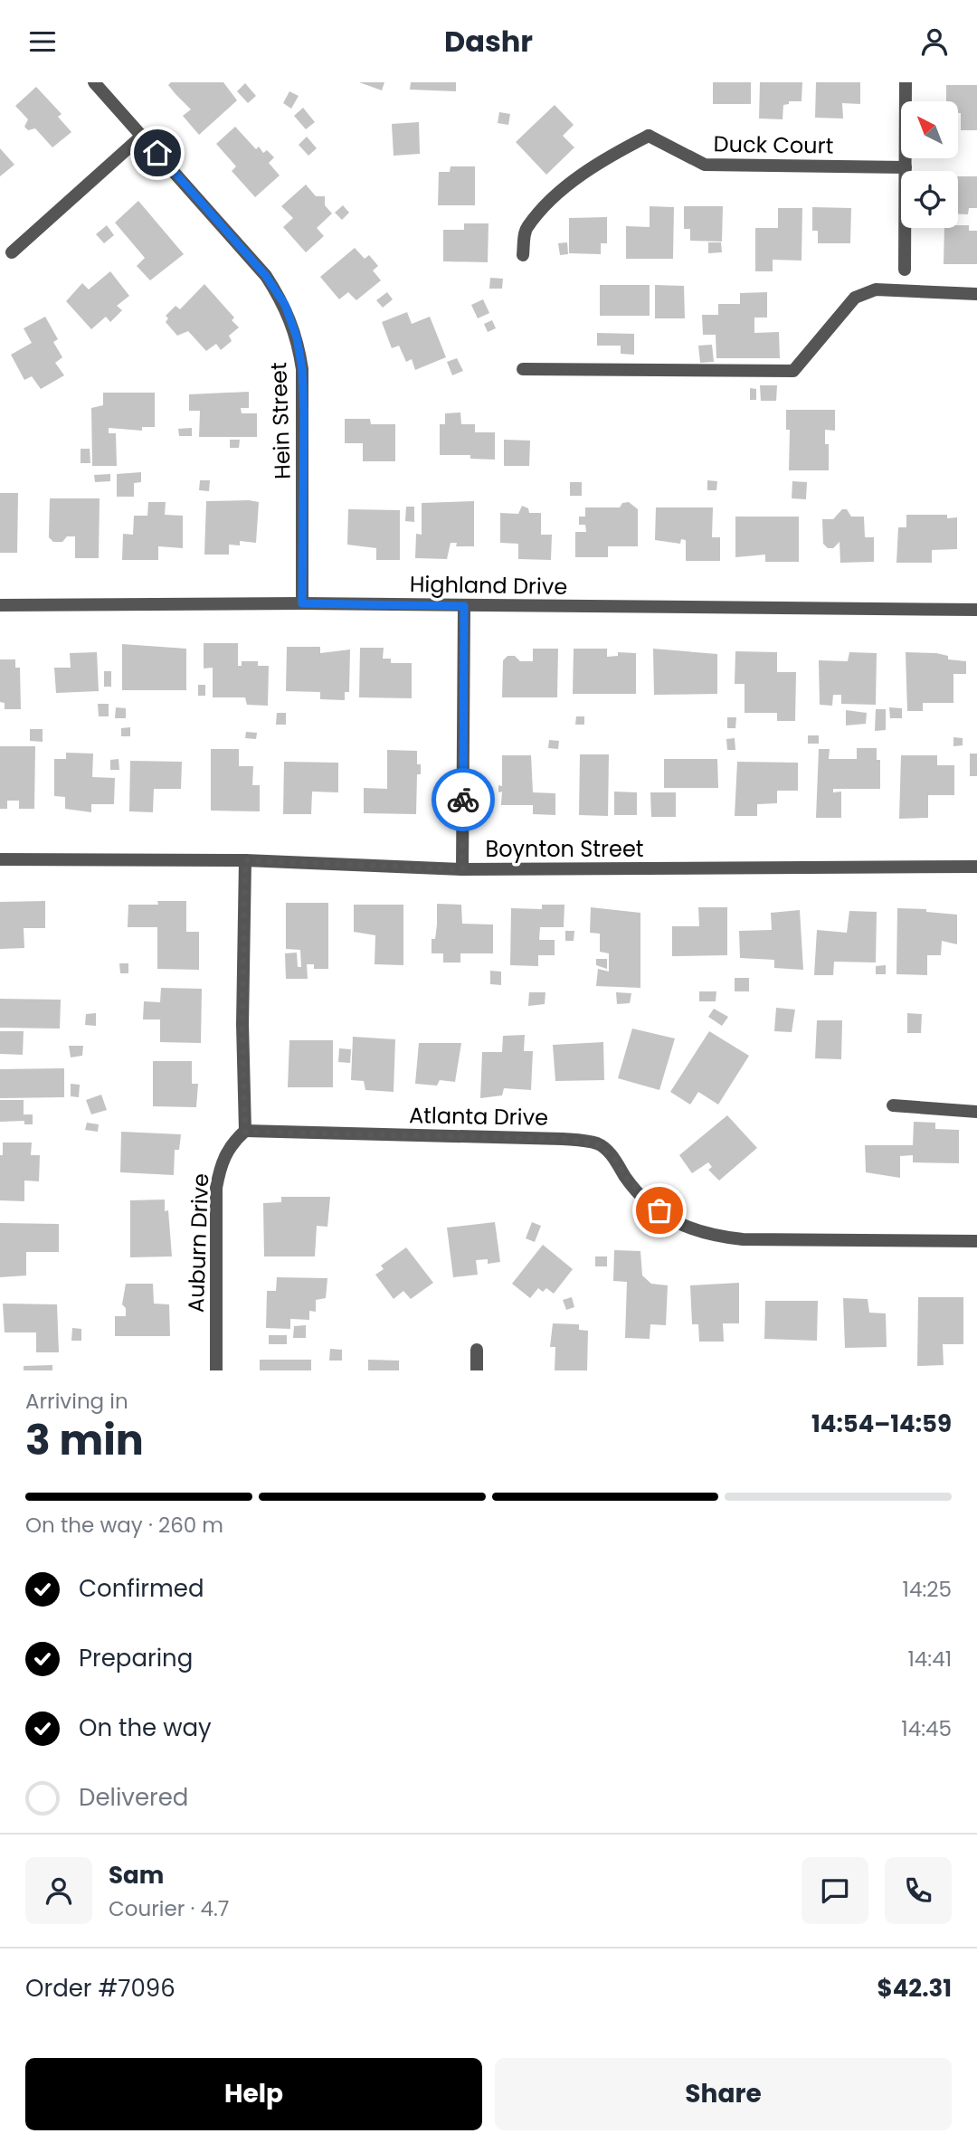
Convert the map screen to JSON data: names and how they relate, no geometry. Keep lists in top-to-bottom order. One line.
{"streets":{"street":["Duck Court","Hein Street","Highland Drive","Boynton Street","Atlanta Drive","Auburn Drive"]},"crossings":[["Hein Street","Highland Drive"],["Atlanta Drive","Auburn Drive"]],"north":"top left","page":{"header":"Dashr","heading":["3 min","Arriving in","14:54–14:59"],"panel":["Sam","Courier · 4.7","Order #7096","$42.31"],"bar":"On the way · 260 m","list":[["Confirmed","14:25"],["Preparing","14:41"],["On the way","14:45"],"Delivered"],"buttons":["Help","Share"]}}
